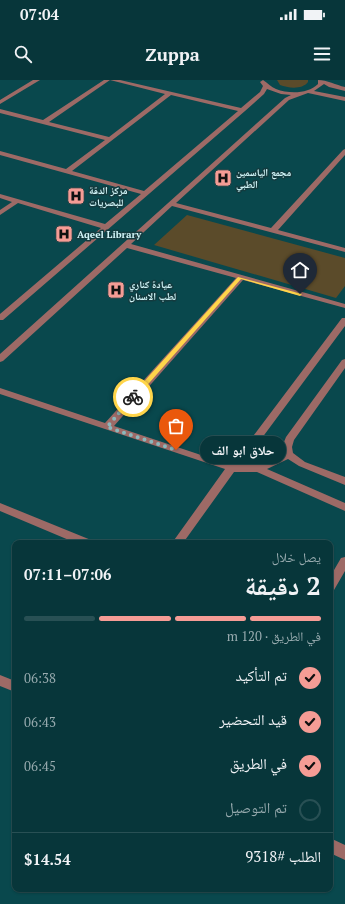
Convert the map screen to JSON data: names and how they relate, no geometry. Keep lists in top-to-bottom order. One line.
{"places":{"hospital":["مجمع الياسمين الطبي","مركز الدقة للبصريات","Aqeel Library","عيادة كناري لطب الاسنان"],"other":["حلاق ابو الف"]},"page":{"status":"07:04","header":"Zuppa","bubble":"حلاق ابو الف","heading":["2 دقيقة","يصل خلال","07:06–07:11"],"panel":["الطلب #9318","$14.54"],"bar":"في الطريق · 120 m","list":[["تم التأكيد","06:38"],["قيد التحضير","06:43"],["في الطريق","06:45"],"تم التوصيل"]}}
